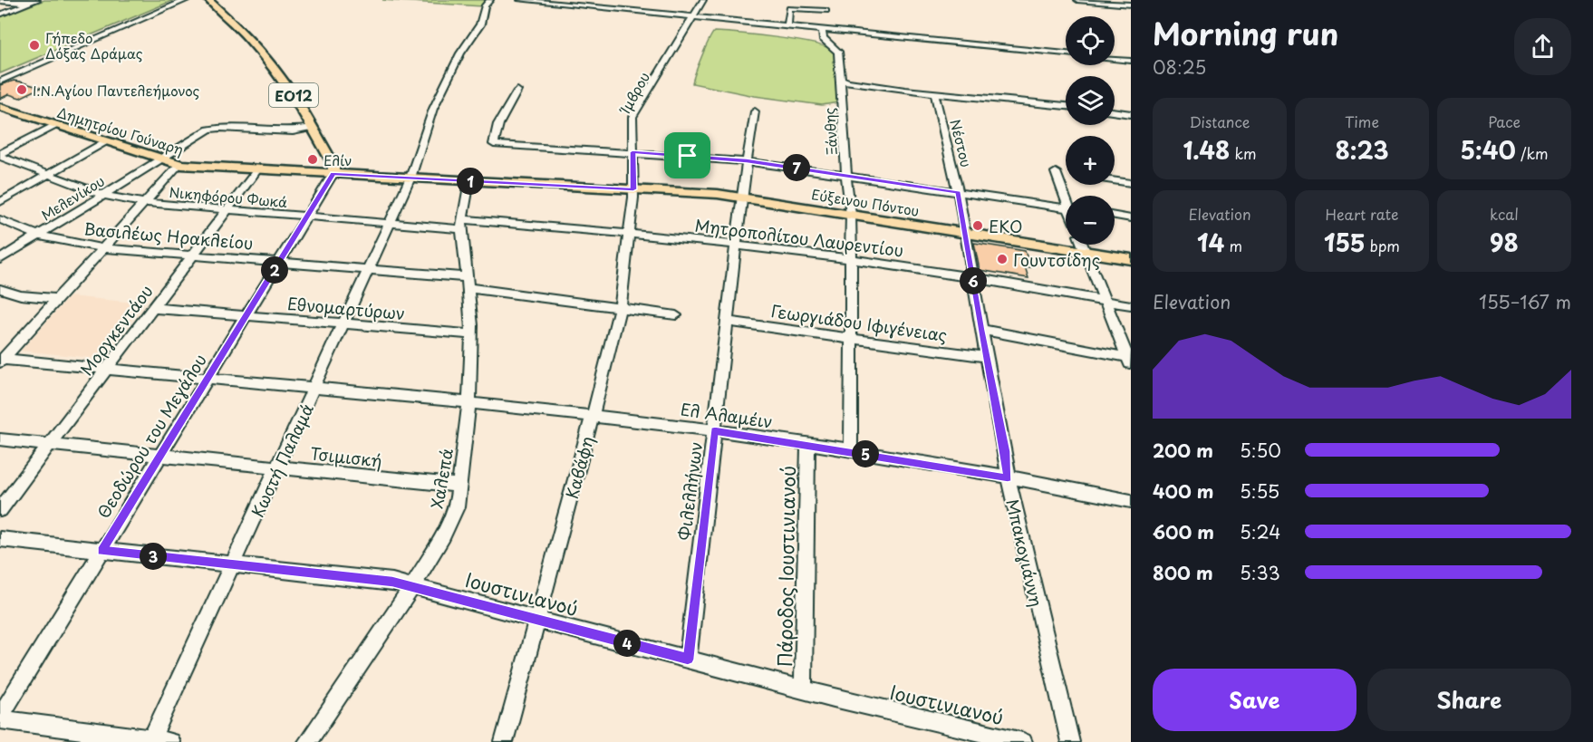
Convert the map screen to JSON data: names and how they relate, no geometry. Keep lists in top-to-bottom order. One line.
{"streets":{"main road":["ΕΟ12","Δημητρίου Γούναρη","Εύξεινου Πόντου"],"street":["Ίμβρου","Ξάνθης","Νέστου","Νικηφόρου Φωκά","Μελενίκου","Βασιλέως Ηρακλείου","Μητροπολίτου Λαυρεντίου","Εθνομαρτύρων","Γεωργιάδου Ιφιγένειας","Μοργκεντάου","Ελ Αλαμέιν","Θεοδώρου του Μεγάλου","Τσιμισκή","Κωστή Παλαμά","Καβάφη","Χαλεπά","Φιλελλήνων","Μπακογιάννη","Πάροδος Ιουστινιανού","Ιουστινιανού"]},"crossings":[["Ίμβρου","Εύξεινου Πόντου"],["Ίμβρου","Καβάφη"],["ΕΟ12","Δημητρίου Γούναρη"],["ΕΟ12","Μελενίκου"],["ΕΟ12","Εύξεινου Πόντου"],["ΕΟ12","Θεοδώρου του Μεγάλου"],["Δημητρίου Γούναρη","Μελενίκου"],["Δημητρίου Γούναρη","Εύξεινου Πόντου"],["Δημητρίου Γούναρη","Μοργκεντάου"],["Δημητρίου Γούναρη","Θεοδώρου του Μεγάλου"],["Ξάνθης","Εύξεινου Πόντου"],["Ξάνθης","Μητροπολίτου Λαυρεντίου"],["Ξάνθης","Γεωργιάδου Ιφιγένειας"],["Ξάνθης","Ελ Αλαμέιν"],["Νέστου","Εύξεινου Πόντου"],["Νέστου","Μπακογιάννη"],["Νικηφόρου Φωκά","Μελενίκου"],["Νικηφόρου Φωκά","Μητροπολίτου Λαυρεντίου"],["Νικηφόρου Φωκά","Μοργκεντάου"],["Νικηφόρου Φωκά","Θεοδώρου του Μεγάλου"],["Νικηφόρου Φωκά","Κωστή Παλαμά"],["Νικηφόρου Φωκά","Χαλεπά"],["Μελενίκου","Βασιλέως Ηρακλείου"],["Εύξεινου Πόντου","Θεοδώρου του Μεγάλου"],["Εύξεινου Πόντου","Κωστή Παλαμά"],["Εύξεινου Πόντου","Καβάφη"],["Εύξεινου Πόντου","Χαλεπά"],["Εύξεινου Πόντου","Φιλελλήνων"],["Εύξεινου Πόντου","Μπακογιάννη"],["Βασιλέως Ηρακλείου","Μοργκεντάου"],["Βασιλέως Ηρακλείου","Θεοδώρου του Μεγάλου"],["Βασιλέως Ηρακλείου","Κωστή Παλαμά"],["Βασιλέως Ηρακλείου","Χαλεπά"],["Μητροπολίτου Λαυρεντίου","Καβάφη"],["Μητροπολίτου Λαυρεντίου","Χαλεπά"],["Μητροπολίτου Λαυρεντίου","Φιλελλήνων"],["Μητροπολίτου Λαυρεντίου","Μπακογιάννη"],["Εθνομαρτύρων","Μοργκεντάου"],["Εθνομαρτύρων","Θεοδώρου του Μεγάλου"],["Εθνομαρτύρων","Κωστή Παλαμά"],["Εθνομαρτύρων","Χαλεπά"],["Γεωργιάδου Ιφιγένειας","Φιλελλήνων"],["Γεωργιάδου Ιφιγένειας","Μπακογιάννη"],["Μοργκεντάου","Ελ Αλαμέιν"],["Μοργκεντάου","Τσιμισκή"],["Ελ Αλαμέιν","Θεοδώρου του Μεγάλου"],["Ελ Αλαμέιν","Κωστή Παλαμά"],["Ελ Αλαμέιν","Καβάφη"],["Ελ Αλαμέιν","Χαλεπά"],["Ελ Αλαμέιν","Φιλελλήνων"],["Ελ Αλαμέιν","Μπακογιάννη"],["Ελ Αλαμέιν","Πάροδος Ιουστινιανού"],["Θεοδώρου του Μεγάλου","Τσιμισκή"],["Θεοδώρου του Μεγάλου","Ιουστινιανού"],["Τσιμισκή","Κωστή Παλαμά"],["Τσιμισκή","Χαλεπά"],["Κωστή Παλαμά","Ιουστινιανού"],["Καβάφη","Ιουστινιανού"],["Χαλεπά","Ιουστινιανού"],["Φιλελλήνων","Ιουστινιανού"],["Πάροδος Ιουστινιανού","Ιουστινιανού"]],"places":["Γήπεδο Δόξας Δράμας","Ι.Ν.Αγίου Παντελεήμονος","Ελίν","EKO","Γουντσίδης"],"page":{"heading":["Morning run","08:25"],"map_buttons":["+","−"],"stats":[["Distance","1.48 km"],["Time","8:23"],["Pace","5:40 /km"],["Elevation","14 m"],["Heart rate","155 bpm"],["kcal","98"]],"pins":["7","1","2","6","5","3","4"],"chart":["Elevation","155–167 m"],"list":[{"name":"200 m","note":"5:50"},{"name":"400 m","note":"5:55"},{"name":"600 m","note":"5:24"},{"name":"800 m","note":"5:33"}],"buttons":["Save","Share"]}}
